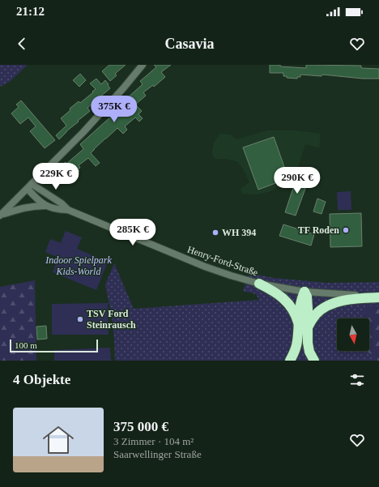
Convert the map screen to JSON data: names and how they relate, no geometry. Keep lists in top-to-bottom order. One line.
{"streets":{"street":["Henry-Ford-Straße"]},"parks":["Indoor Spielpark Kids-World"],"places":["TF Roden","WH 394","TSV Ford Steinrausch"],"scale_bar":"100 m","north":"bottom","page":{"status":"21:12","header":"Casavia","price":["375K €","229K €","290K €","285K €"],"scale":"100 m","heading":"4 Objekte","list":[{"name":"375 000 €","note":"3 Zimmer · 104 m² · Saarwellinger Straße"}]}}
